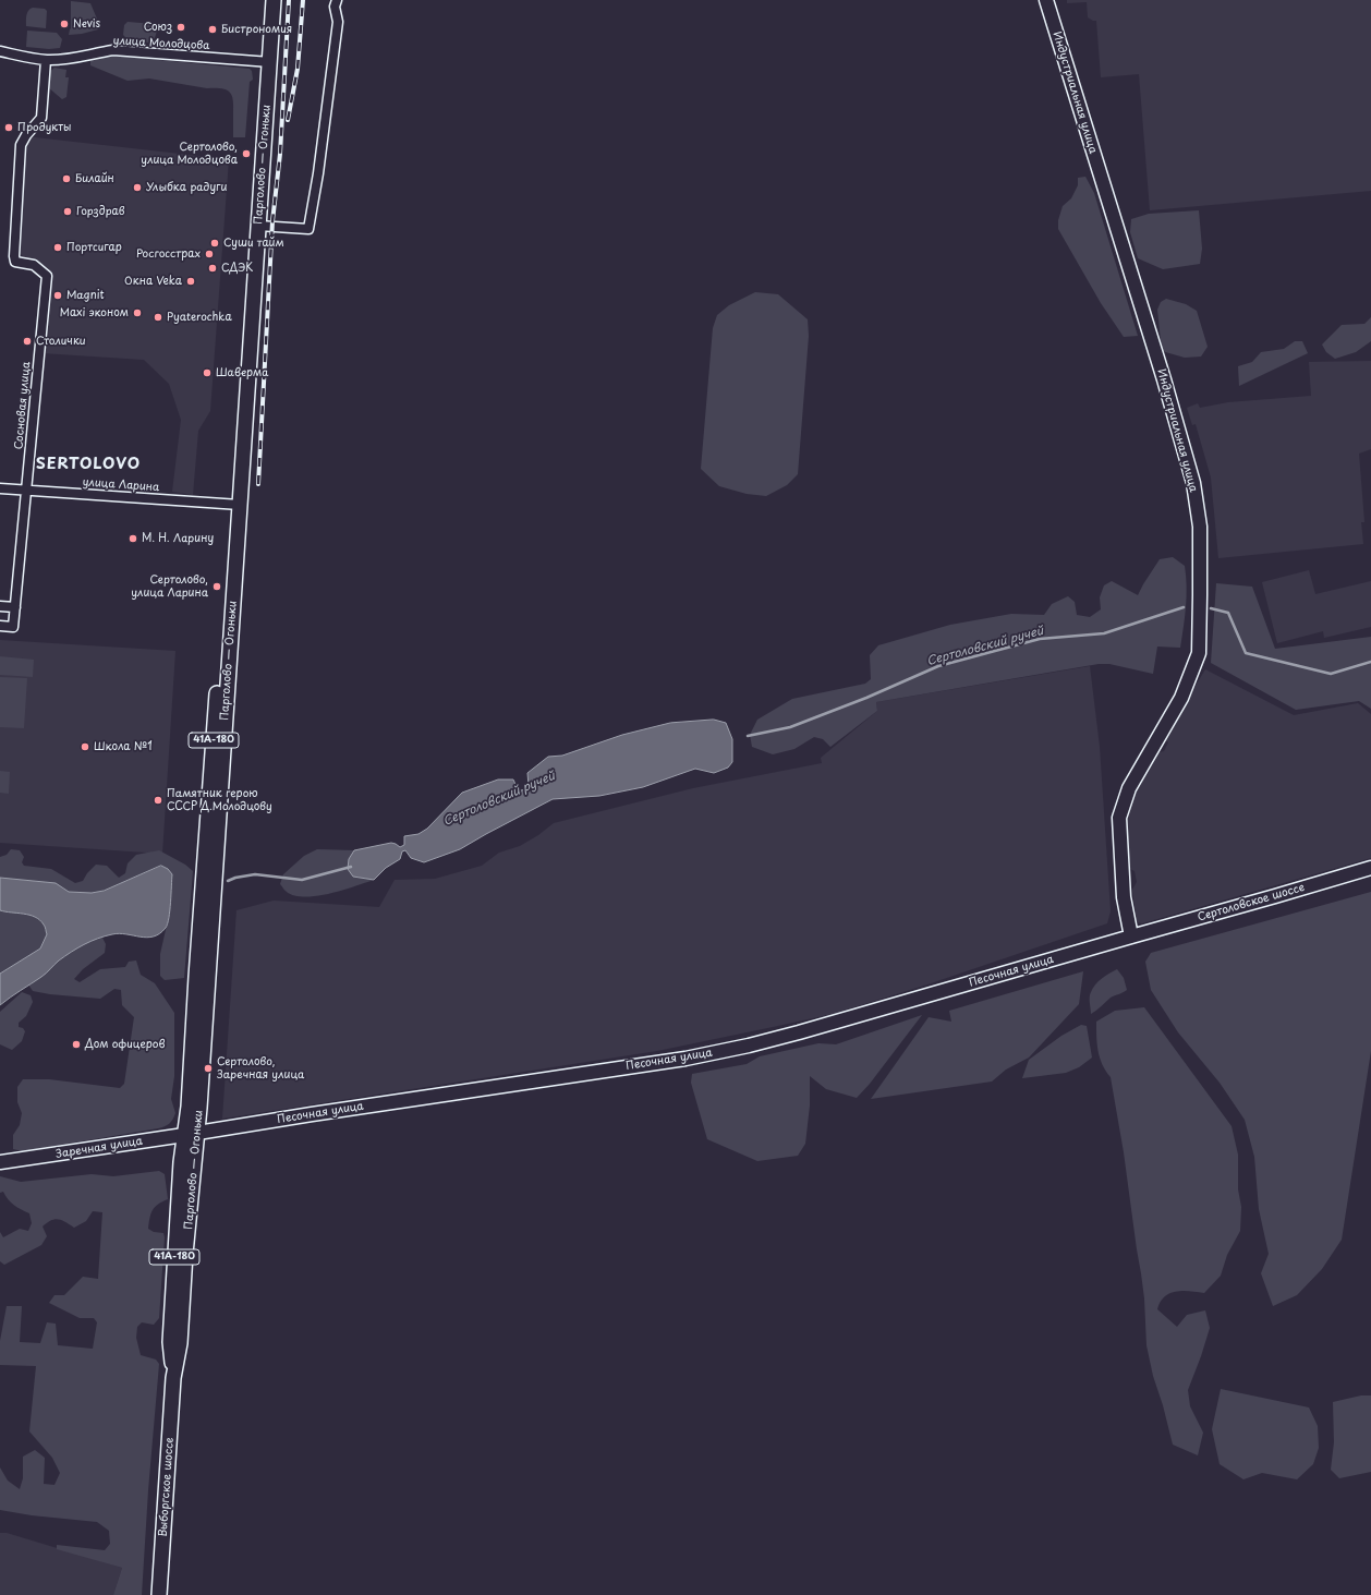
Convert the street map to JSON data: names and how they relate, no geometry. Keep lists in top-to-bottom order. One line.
{"streets":{"main road":["Индустриальная улица","Парголово — Огоньки","41А-180","Сертоловское шоссе","Песочная улица","Заречная улица","Выборгское шоссе"],"street":["улица Молодцова","Сосновая улица","улица Ларина"]},"crossings":[["улица Молодцова","Парголово — Огоньки"],["улица Молодцова","Сосновая улица"],["Индустриальная улица","Сертоловское шоссе"],["Индустриальная улица","Песочная улица"],["Парголово — Огоньки","улица Ларина"],["Парголово — Огоньки","Песочная улица"],["Парголово — Огоньки","Заречная улица"],["Парголово — Огоньки","Выборгское шоссе"],["Сосновая улица","улица Ларина"],["Сертоловское шоссе","Песочная улица"],["Песочная улица","Заречная улица"]],"districts":["SERTOLOVO"],"water":["Сертоловский ручей"],"places":["Nevis","Союз","Бистрономия","Продукты","Сертолово, улица Молодцова","Билайн","Улыбка радуги","Горздрав","Суши тайм","Портсигар","Росгосстрах","СДЭК","Окна Veka","Magnit","Maxi эконом","Pyaterochka","Столички","Шаверма","М. Н. Ларину","Сертолово, улица Ларина","Школа №1","Памятник герою СССР Д.Молодцову","Дом офицеров","Сертолово, Заречная улица"]}
